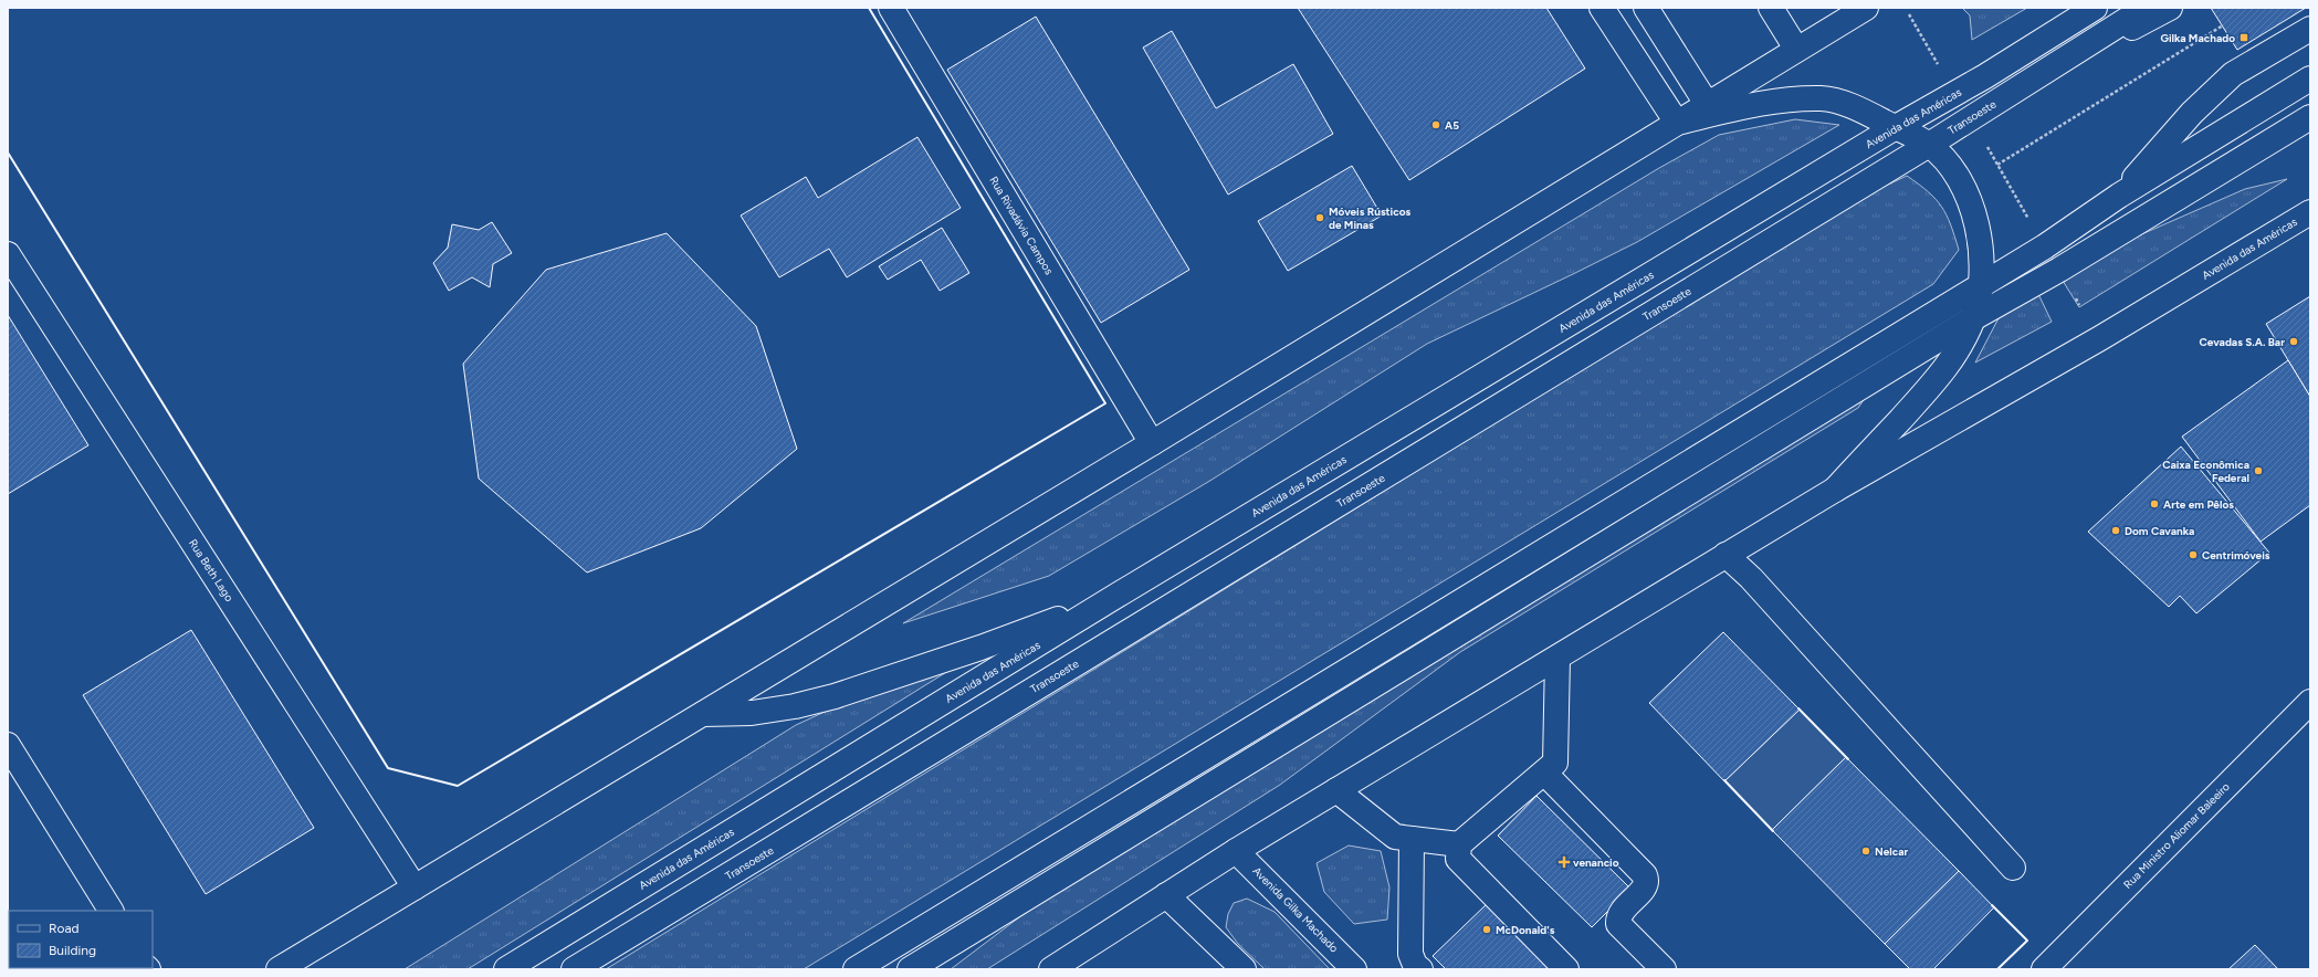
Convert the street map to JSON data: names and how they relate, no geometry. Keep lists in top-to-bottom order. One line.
{"streets":{"main road":["Transoeste","Avenida das Américas","Rua Rivadávia Campos","Rua Beth Lago","Rua Ministro Aliomar Baleeiro","Avenida Gilka Machado"]},"crossings":[["Avenida das Américas","Avenida Gilka Machado"]],"places":{"transit":["Gilka Machado"],"other":["A5","Móveis Rústicos de Minas","Cevadas S.A. Bar","Caixa Econômica Federal","Arte em Pêlos","Dom Cavanka","Centrimóveis","Nelcar","McDonald's"],"health":["venancio"]},"legend":["Road","Building"]}
